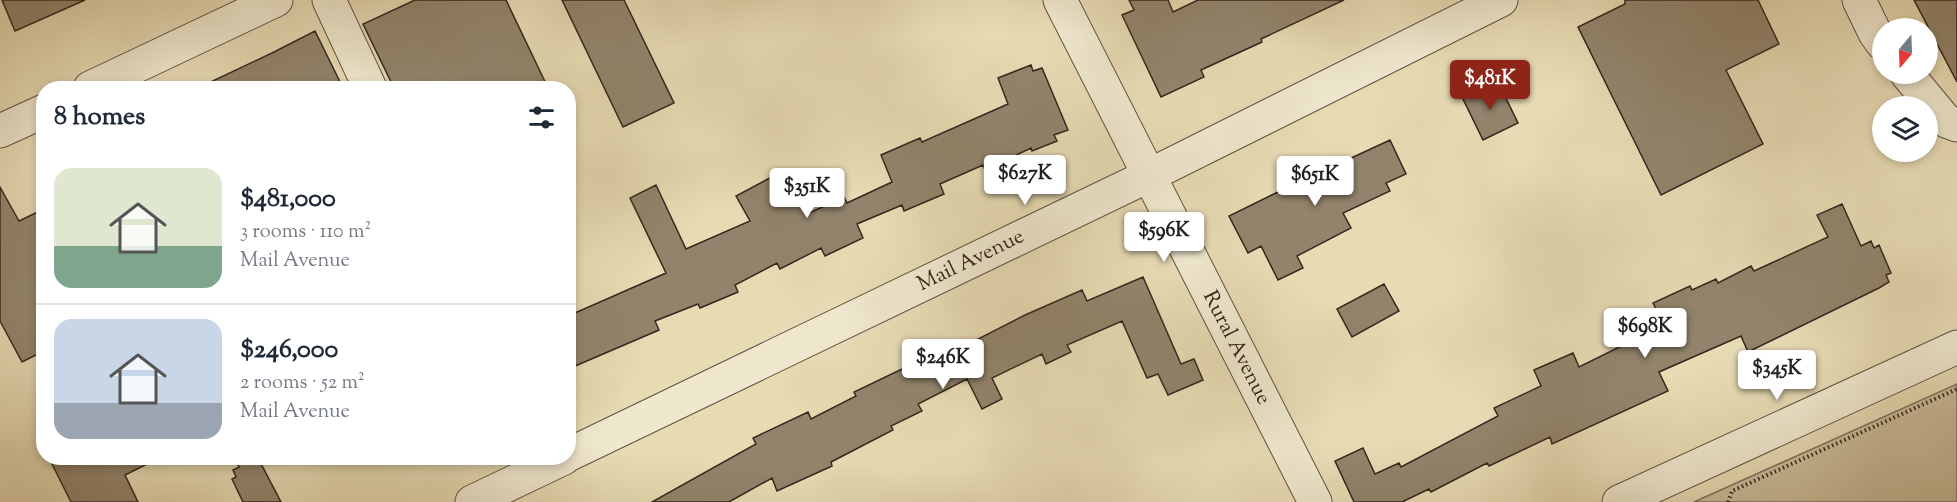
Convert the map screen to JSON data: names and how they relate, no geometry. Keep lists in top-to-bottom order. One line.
{"streets":{"street":["Mail Avenue","Rural Avenue"]},"crossings":[["Mail Avenue","Rural Avenue"]],"north":"bottom","page":{"price":["$481K","$627K","$651K","$351K","$596K","$698K","$246K","$345K"],"heading":"8 homes","list":[{"name":"$481,000","note":"3 rooms · 110 m² · Mail Avenue"},{"name":"$246,000","note":"2 rooms · 52 m² · Mail Avenue"}]}}
